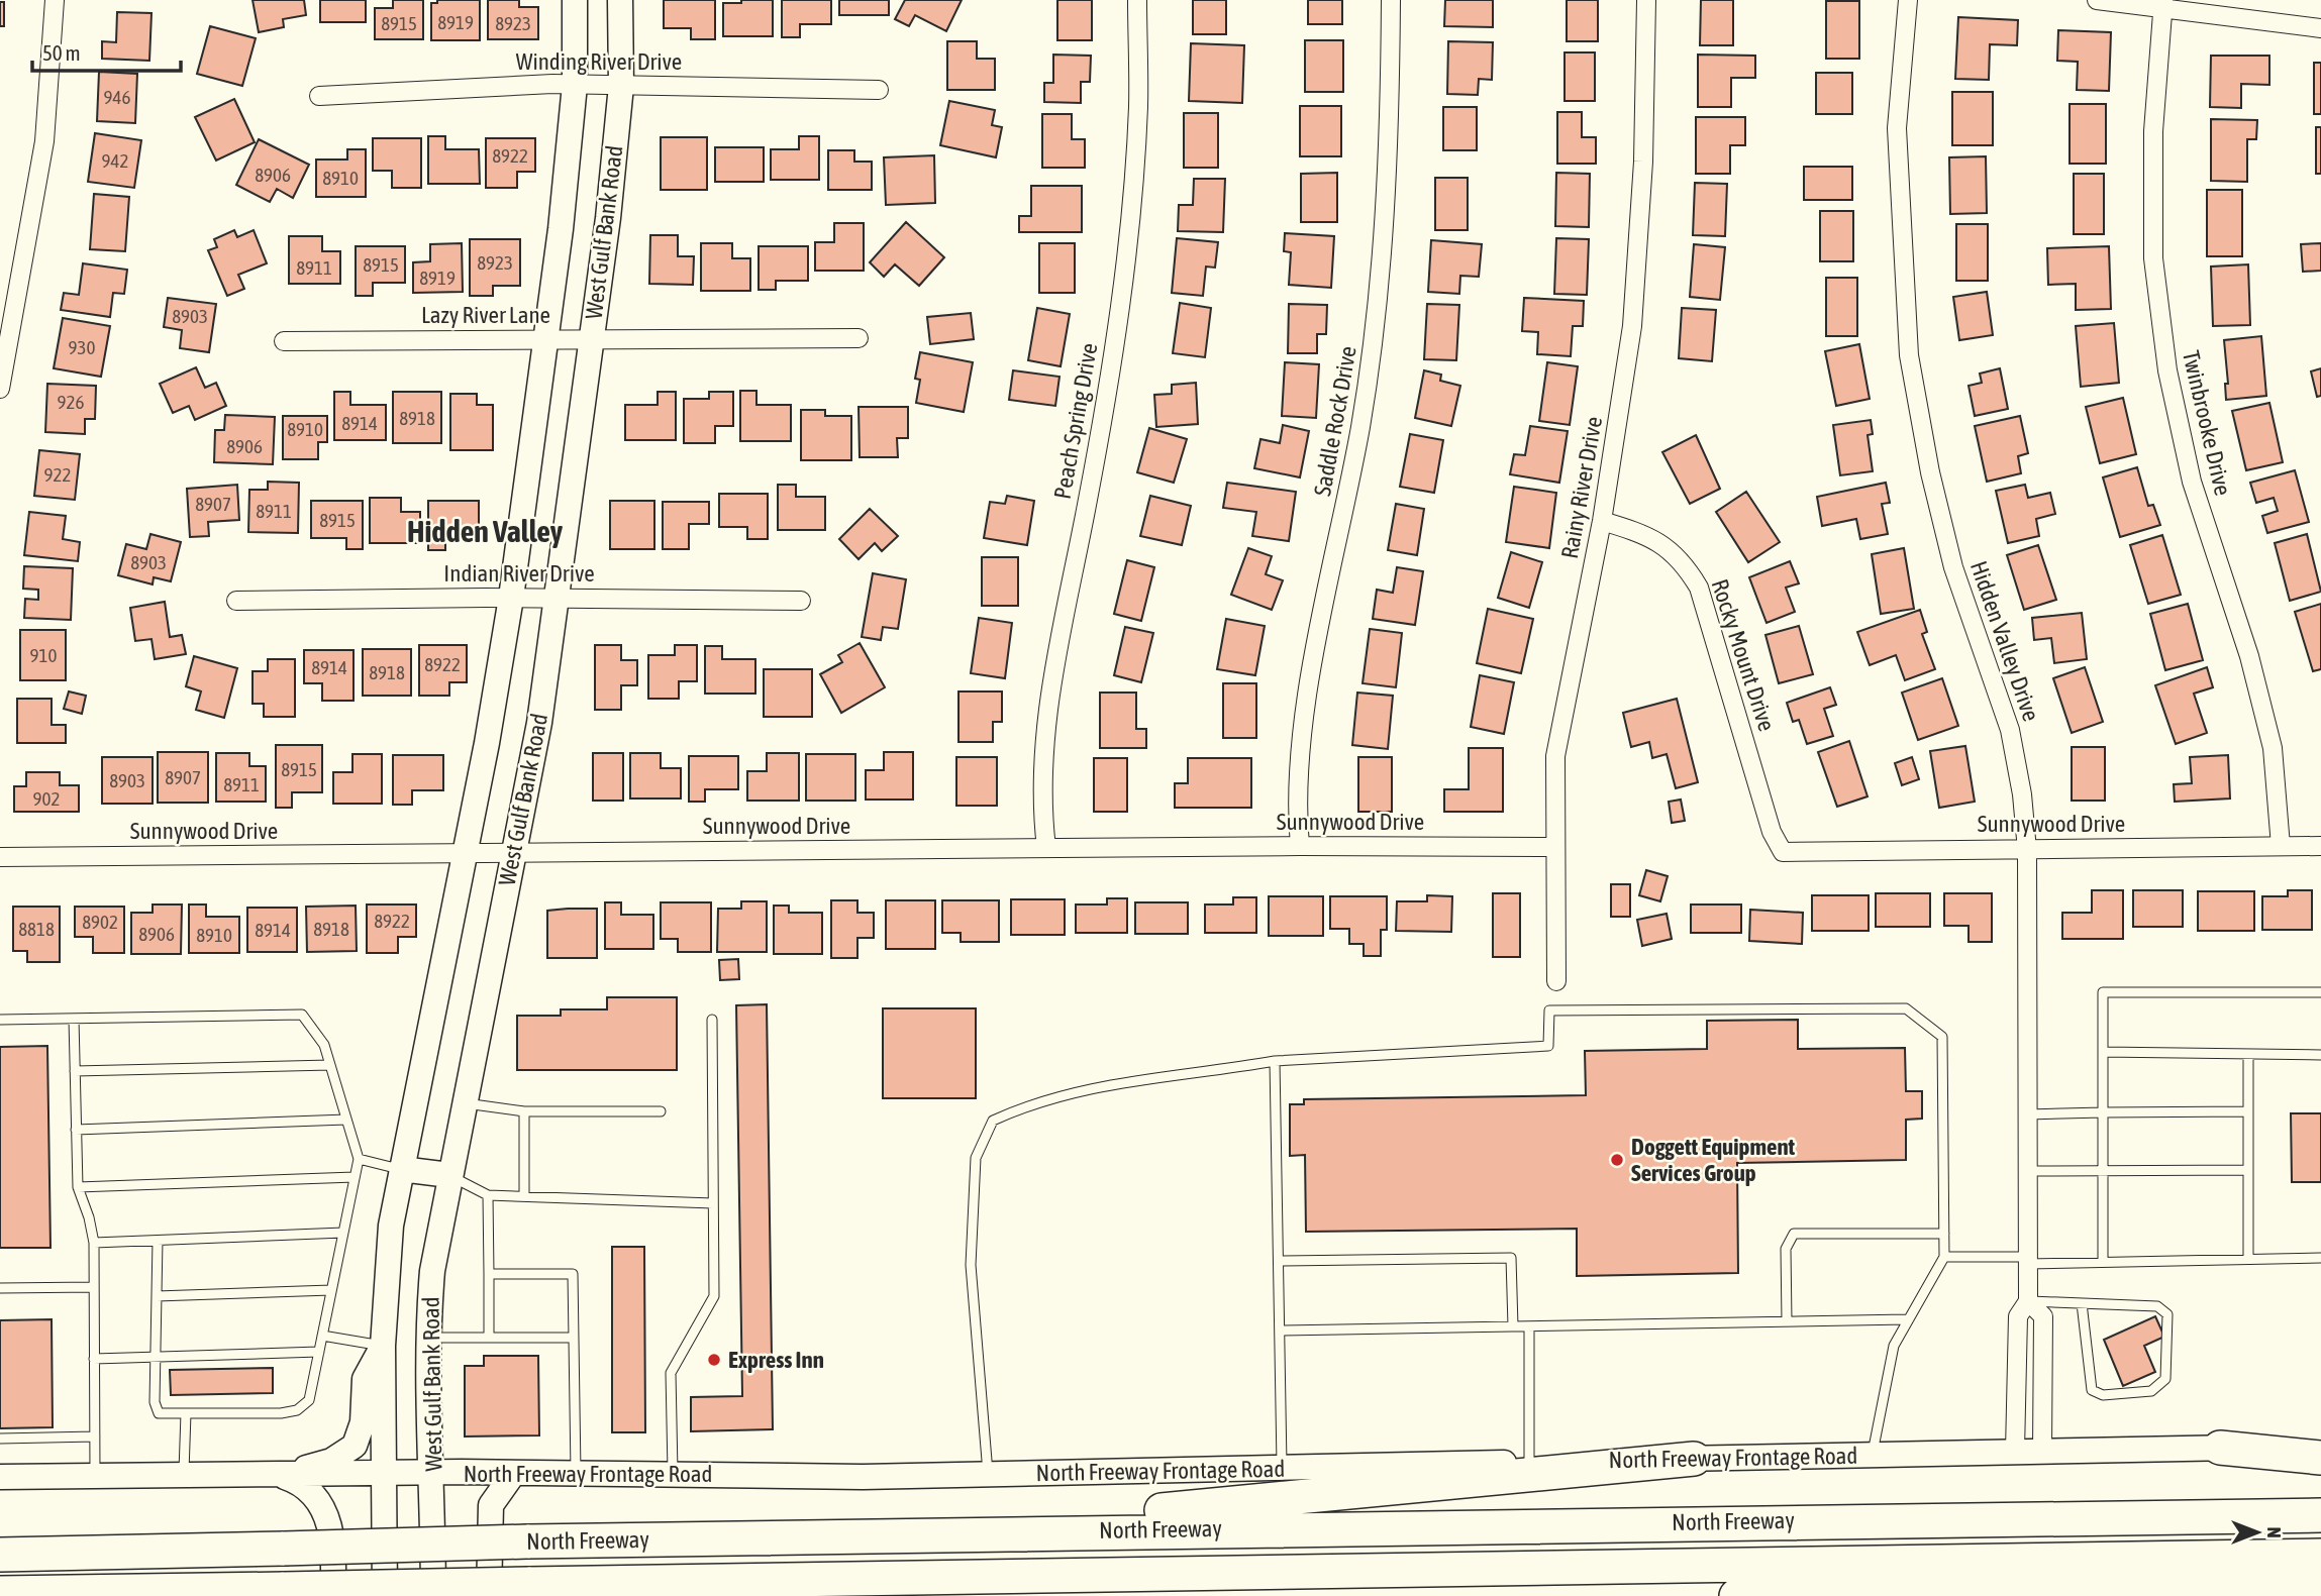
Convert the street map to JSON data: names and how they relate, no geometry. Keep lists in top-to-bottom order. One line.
{"streets":{"highway":["North Freeway"],"main road":["West Gulf Bank Road","North Freeway Frontage Road"],"street":["Winding River Drive","Lazy River Lane","Peach Spring Drive","Saddle Rock Drive","Twinbrooke Drive","Rainy River Drive","Indian River Drive","Hidden Valley Drive","Rocky Mount Drive","Sunnywood Drive"]},"crossings":[["Winding River Drive","West Gulf Bank Road"],["West Gulf Bank Road","Lazy River Lane"],["West Gulf Bank Road","Indian River Drive"],["West Gulf Bank Road","Sunnywood Drive"],["West Gulf Bank Road","North Freeway Frontage Road"],["Peach Spring Drive","Sunnywood Drive"],["Saddle Rock Drive","Sunnywood Drive"],["Twinbrooke Drive","Sunnywood Drive"],["Rainy River Drive","Rocky Mount Drive"],["Rainy River Drive","Sunnywood Drive"],["Hidden Valley Drive","Sunnywood Drive"],["Hidden Valley Drive","North Freeway Frontage Road"],["Rocky Mount Drive","Sunnywood Drive"]],"districts":["Hidden Valley"],"places":["Doggett Equipment Services Group","Express Inn"],"house_numbers":["8919","8915","8923","946","8922","942","8906","8910","8923","8915","8911","8919","8903","930","926","8918","8914","8910","8906","922","8907","8911","8915","8903","910","8922","8914","8918","8915","8907","8903","8911","902","8922","8902","8818","8918","8914","8906","8910"],"scale_bar":"50 m","north":"right"}
